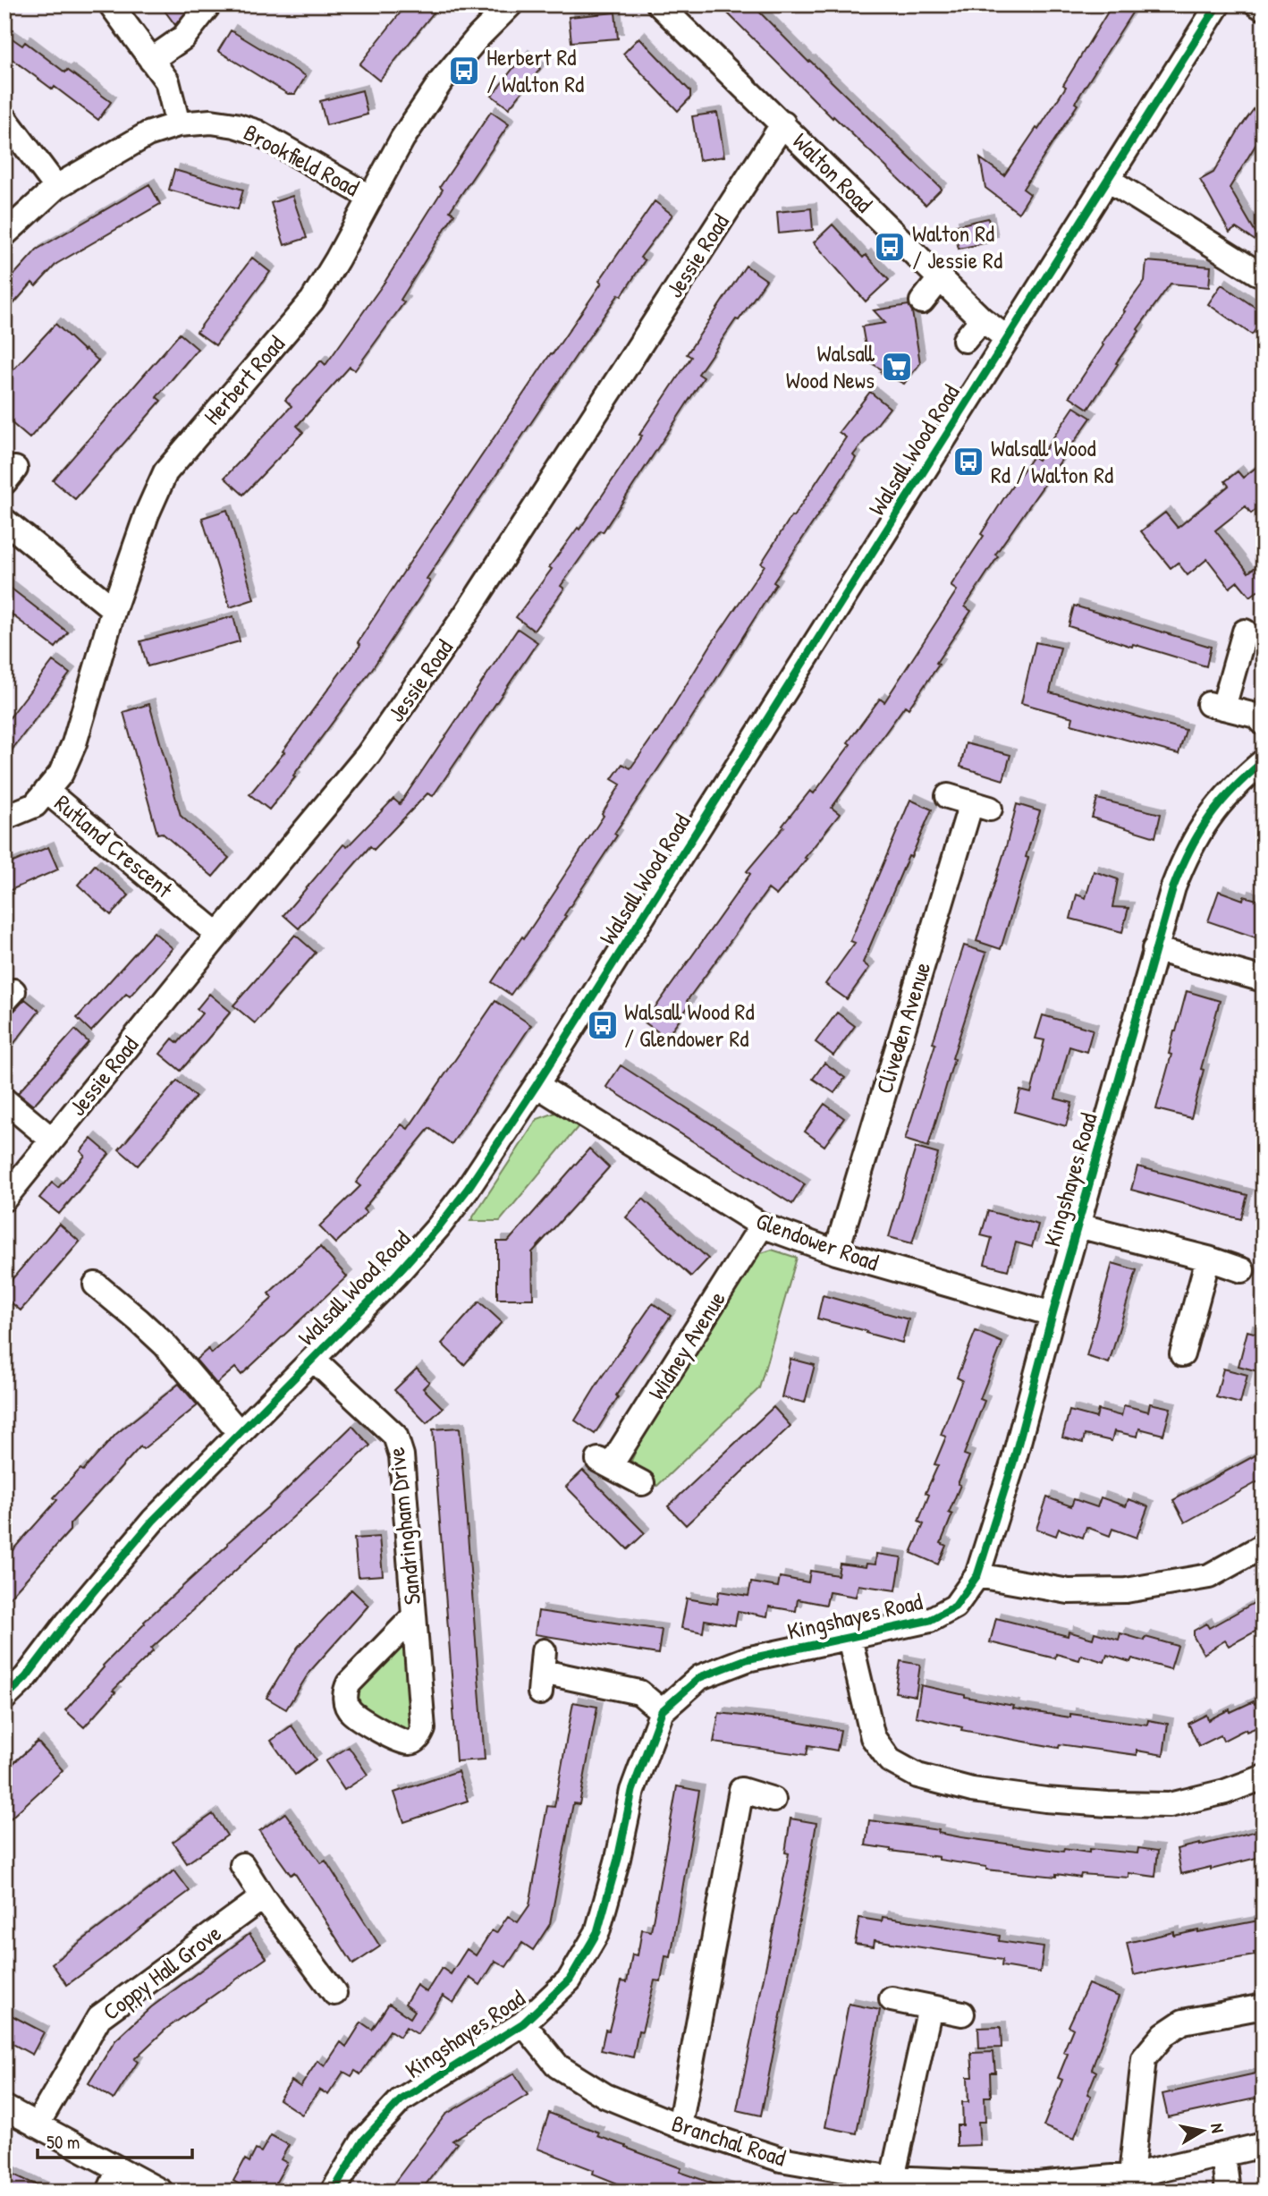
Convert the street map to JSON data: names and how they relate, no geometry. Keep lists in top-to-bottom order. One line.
{"streets":{"street":["Brookfield Road","Walton Road","Jessie Road","Herbert Road","Walsall Wood Road","Rutland Crescent","Cliveden Avenue","Kingshayes Road","Glendower Road","Widney Avenue","Sandringham Drive","Coppy Hall Grove","Branchal Road"]},"crossings":[["Brookfield Road","Herbert Road"],["Walton Road","Jessie Road"],["Walton Road","Walsall Wood Road"],["Jessie Road","Rutland Crescent"],["Herbert Road","Rutland Crescent"],["Walsall Wood Road","Glendower Road"],["Walsall Wood Road","Sandringham Drive"],["Cliveden Avenue","Glendower Road"],["Kingshayes Road","Glendower Road"],["Kingshayes Road","Branchal Road"],["Glendower Road","Widney Avenue"]],"places":{"bus stop":["Herbert Rd / Walton Rd","Walton Rd / Jessie Rd","Walsall Wood Rd / Walton Rd","Walsall Wood Rd / Glendower Rd"],"supermarket":["Walsall Wood News"]},"scale_bar":"50 m","north":"right"}
